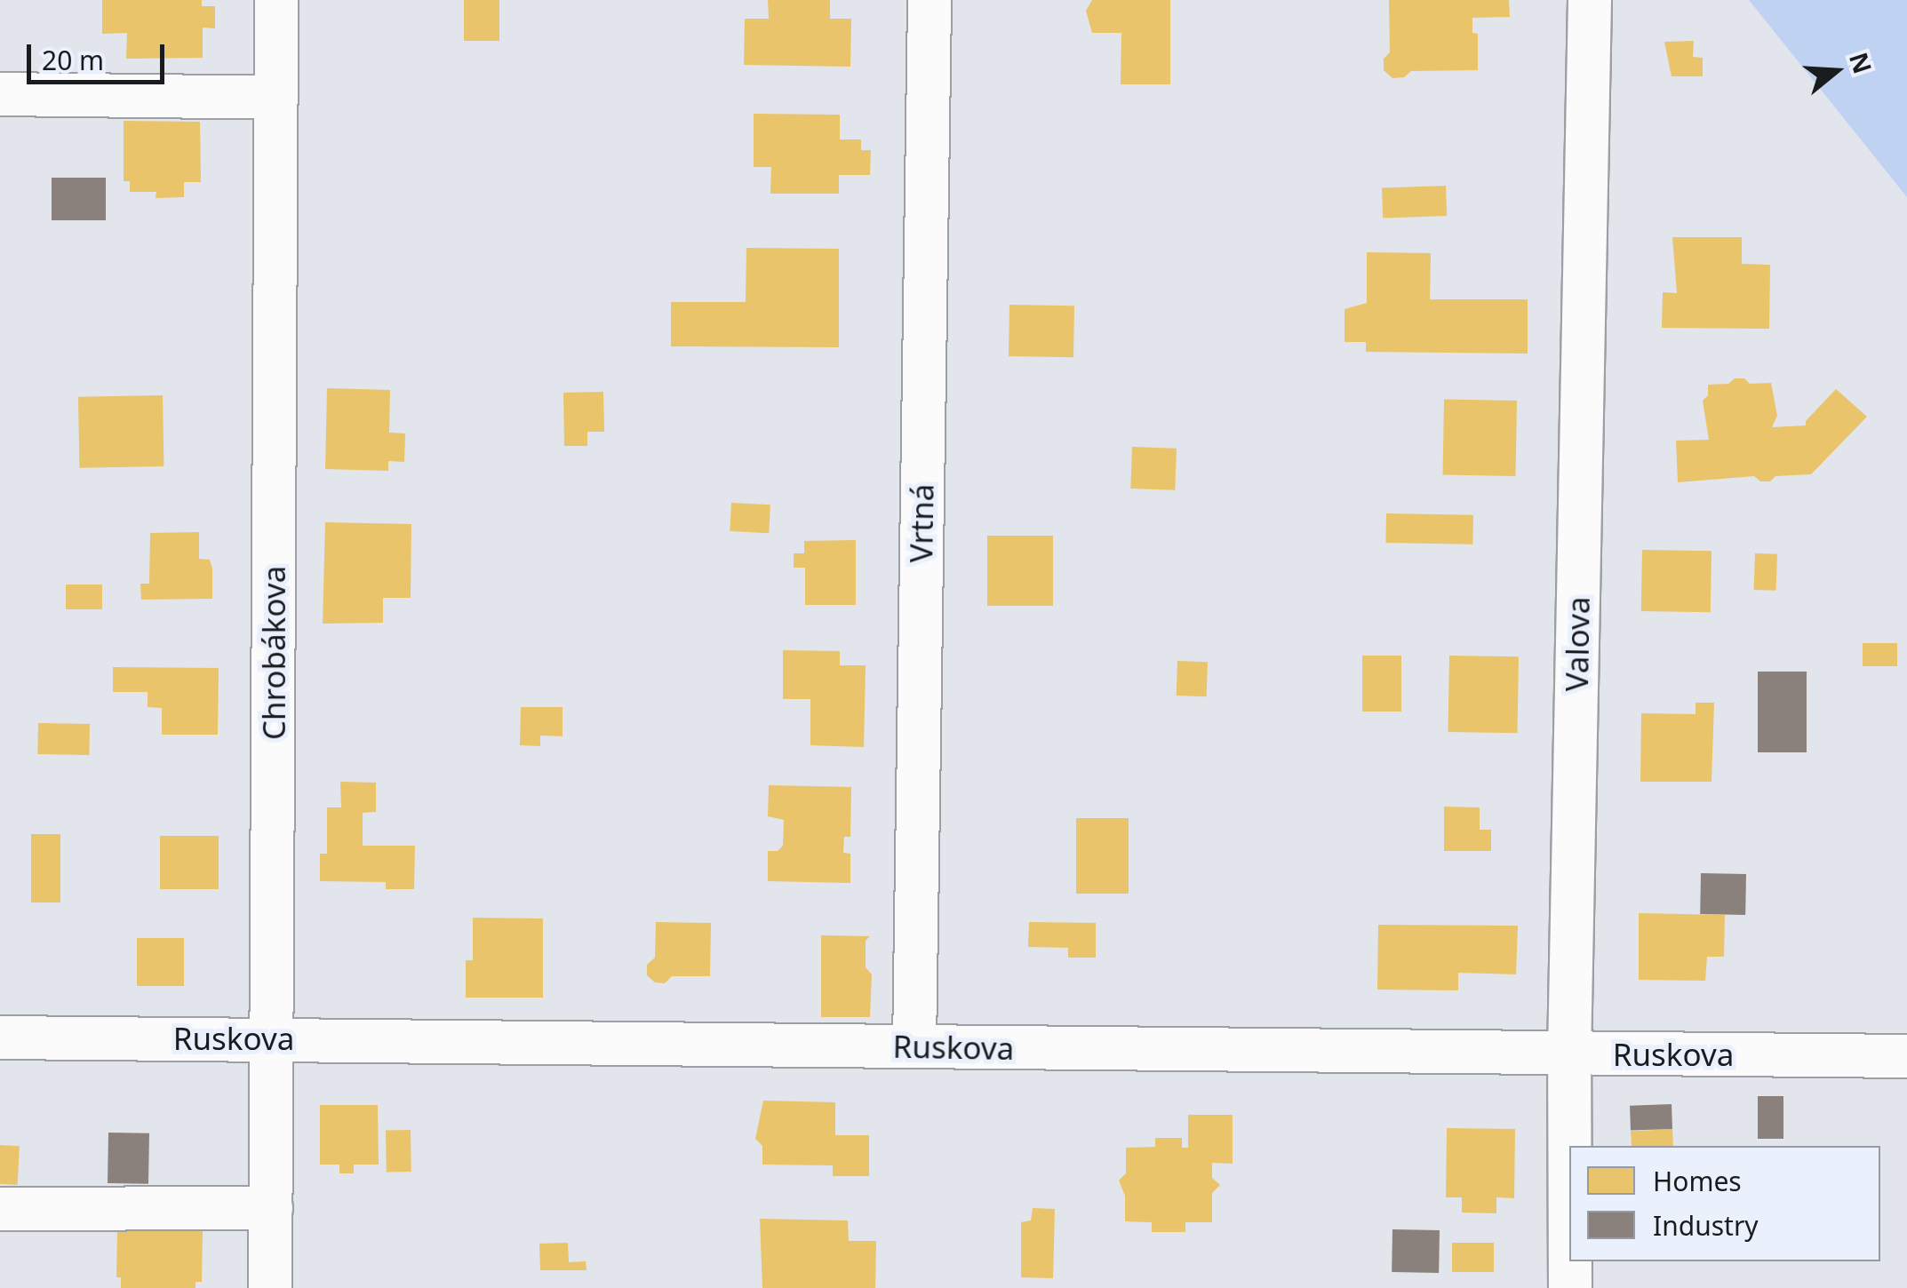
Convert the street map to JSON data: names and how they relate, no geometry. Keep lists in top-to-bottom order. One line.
{"streets":{"street":["Vrtná","Valova","Chrobákova","Ruskova"]},"crossings":[["Vrtná","Ruskova"],["Valova","Ruskova"],["Chrobákova","Ruskova"]],"legend":["Homes","Industry"],"scale_bar":"20 m","north":"right"}
